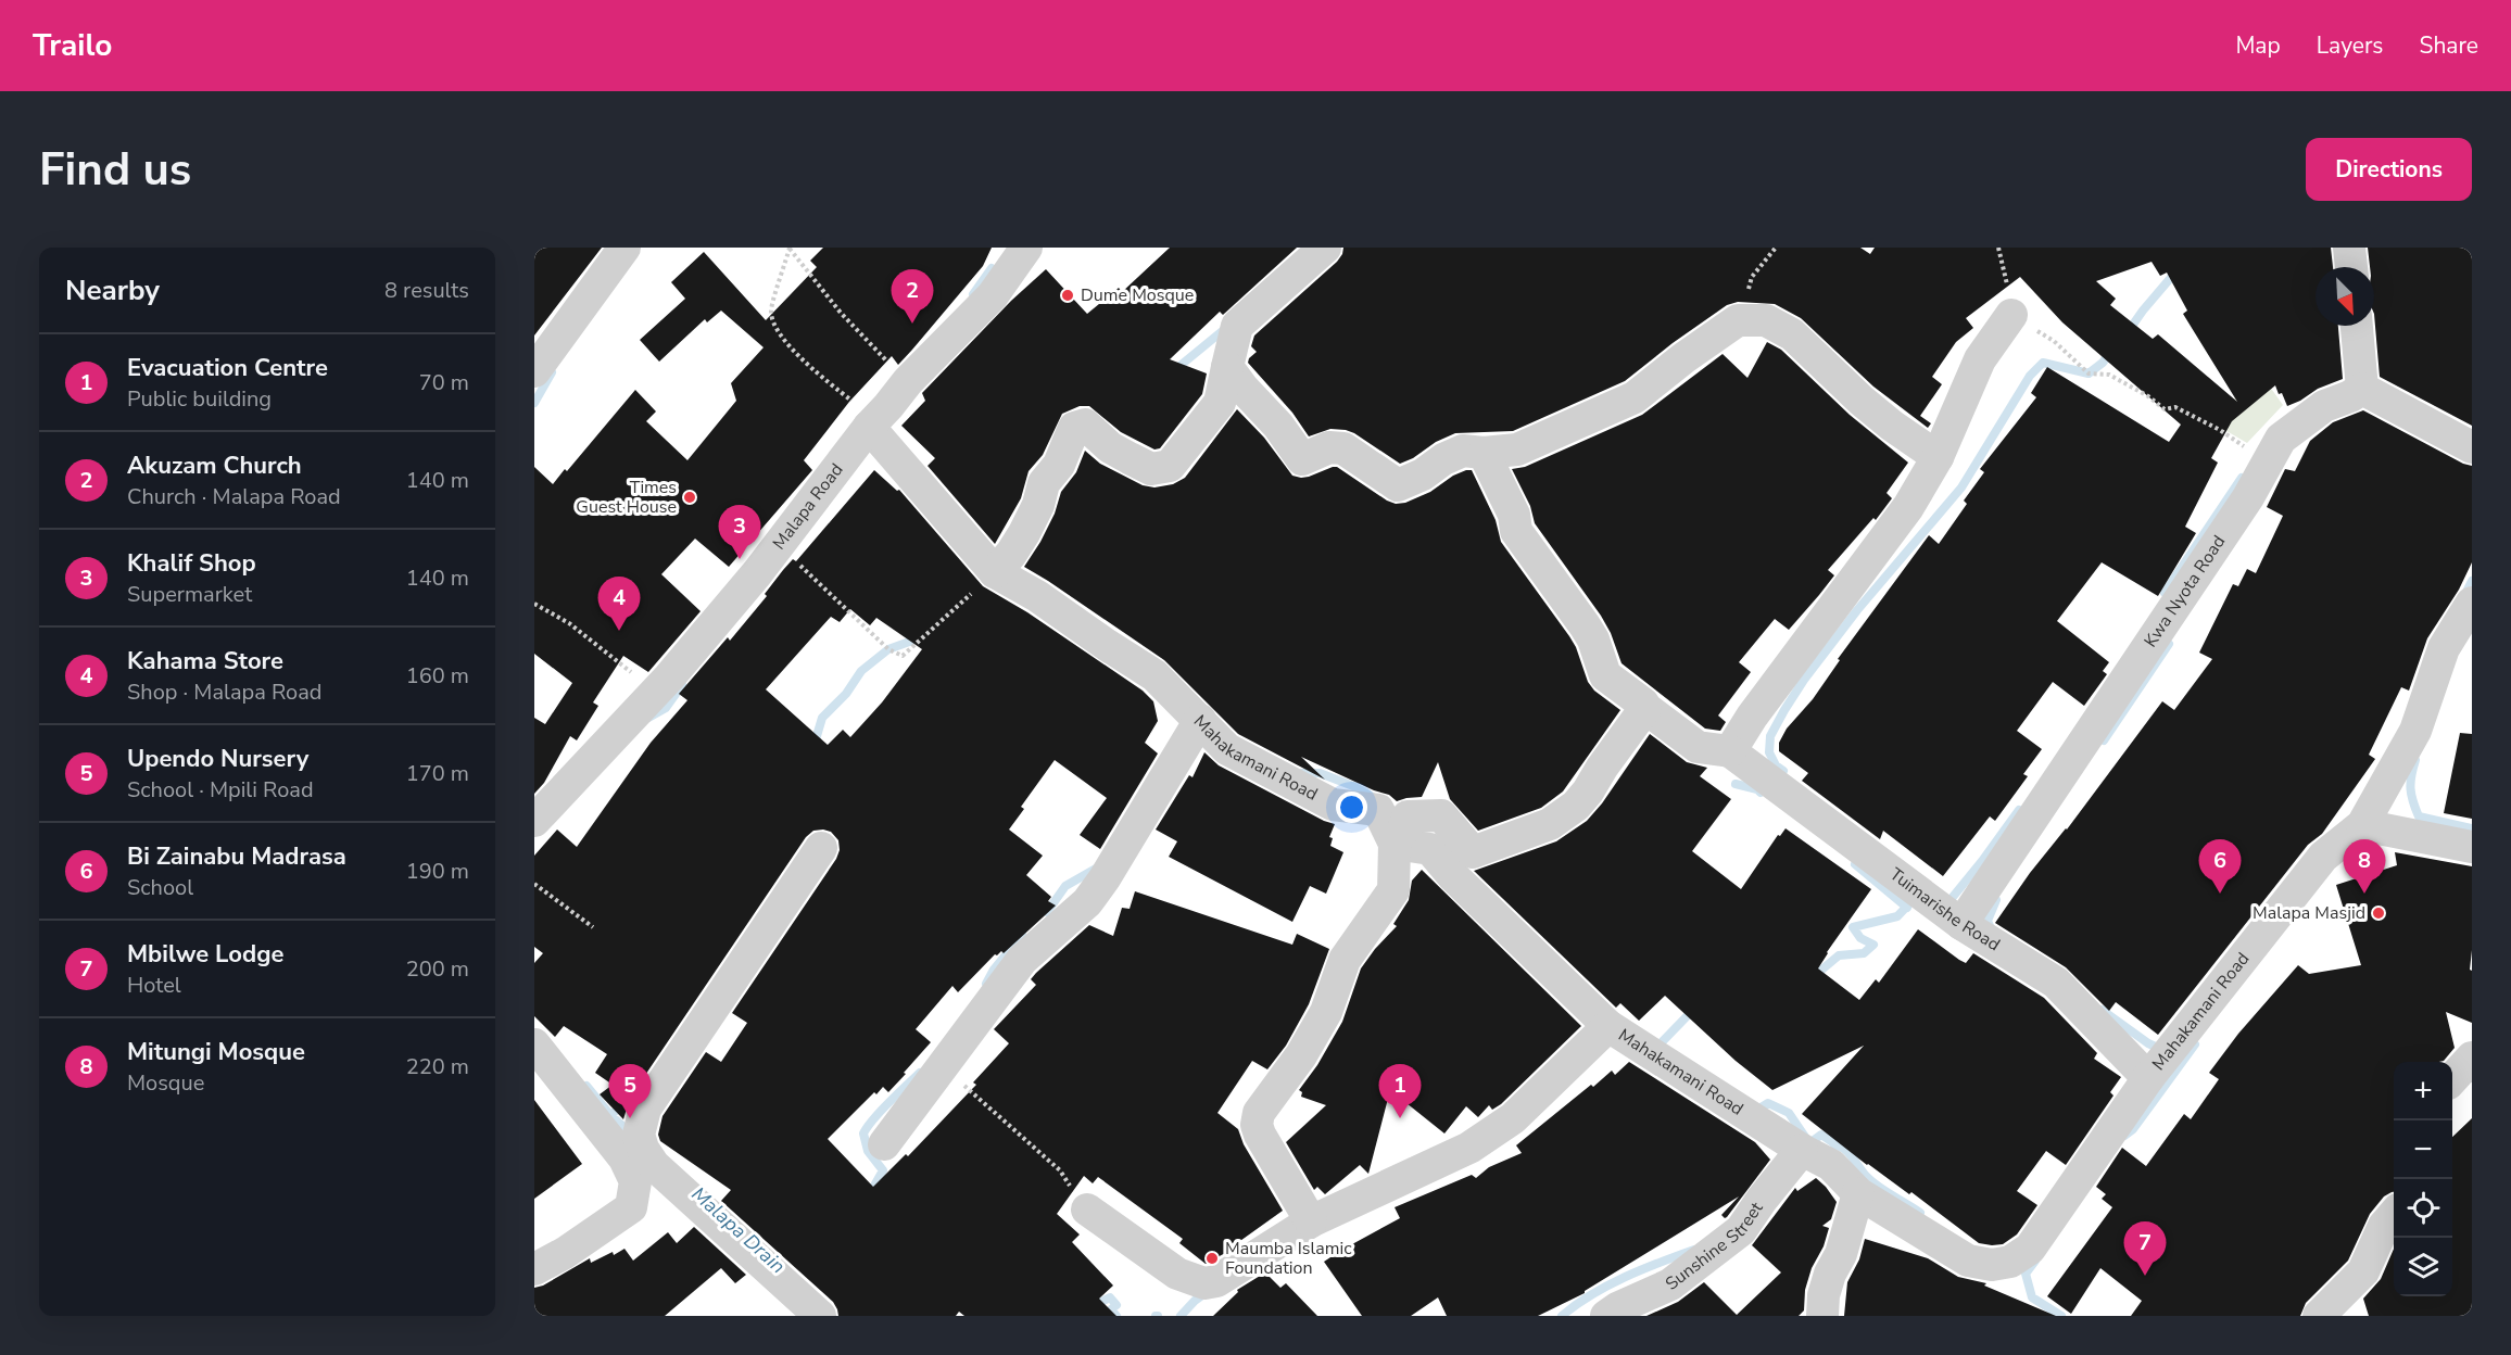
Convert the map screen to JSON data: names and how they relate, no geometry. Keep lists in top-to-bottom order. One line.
{"streets":{"street":["Malapa Road","Kwa Nyota Road","Mahakamani Road","Tuimarishe Road","Sunshine Street"]},"crossings":[["Malapa Road","Mahakamani Road"],["Kwa Nyota Road","Tuimarishe Road"],["Mahakamani Road","Tuimarishe Road"],["Mahakamani Road","Sunshine Street"]],"water":["Malapa Drain"],"places":["Dume Mosque","Times Guest House","Malapa Masjid","Maumba Islamic Foundation"],"north":"bottom right","page":{"header":"Trailo","nav":["Map","Layers","Share"],"buttons":"Directions","title":"Find us","heading":["Nearby","8 results"],"pins":["2","3","4","6","8","1","5","7"],"list":[{"mark":"1","name":"Evacuation Centre","note":"Public building","value":"70 m"},{"mark":"2","name":"Akuzam Church","note":"Church · Malapa Road","value":"140 m"},{"mark":"3","name":"Khalif Shop","note":"Supermarket","value":"140 m"},{"mark":"4","name":"Kahama Store","note":"Shop · Malapa Road","value":"160 m"},{"mark":"5","name":"Upendo Nursery","note":"School · Mpili Road","value":"170 m"},{"mark":"6","name":"Bi Zainabu Madrasa","note":"School","value":"190 m"},{"mark":"7","name":"Mbilwe Lodge","note":"Hotel","value":"200 m"},{"mark":"8","name":"Mitungi Mosque","note":"Mosque","value":"220 m"}],"map_buttons":["+","−"]}}
